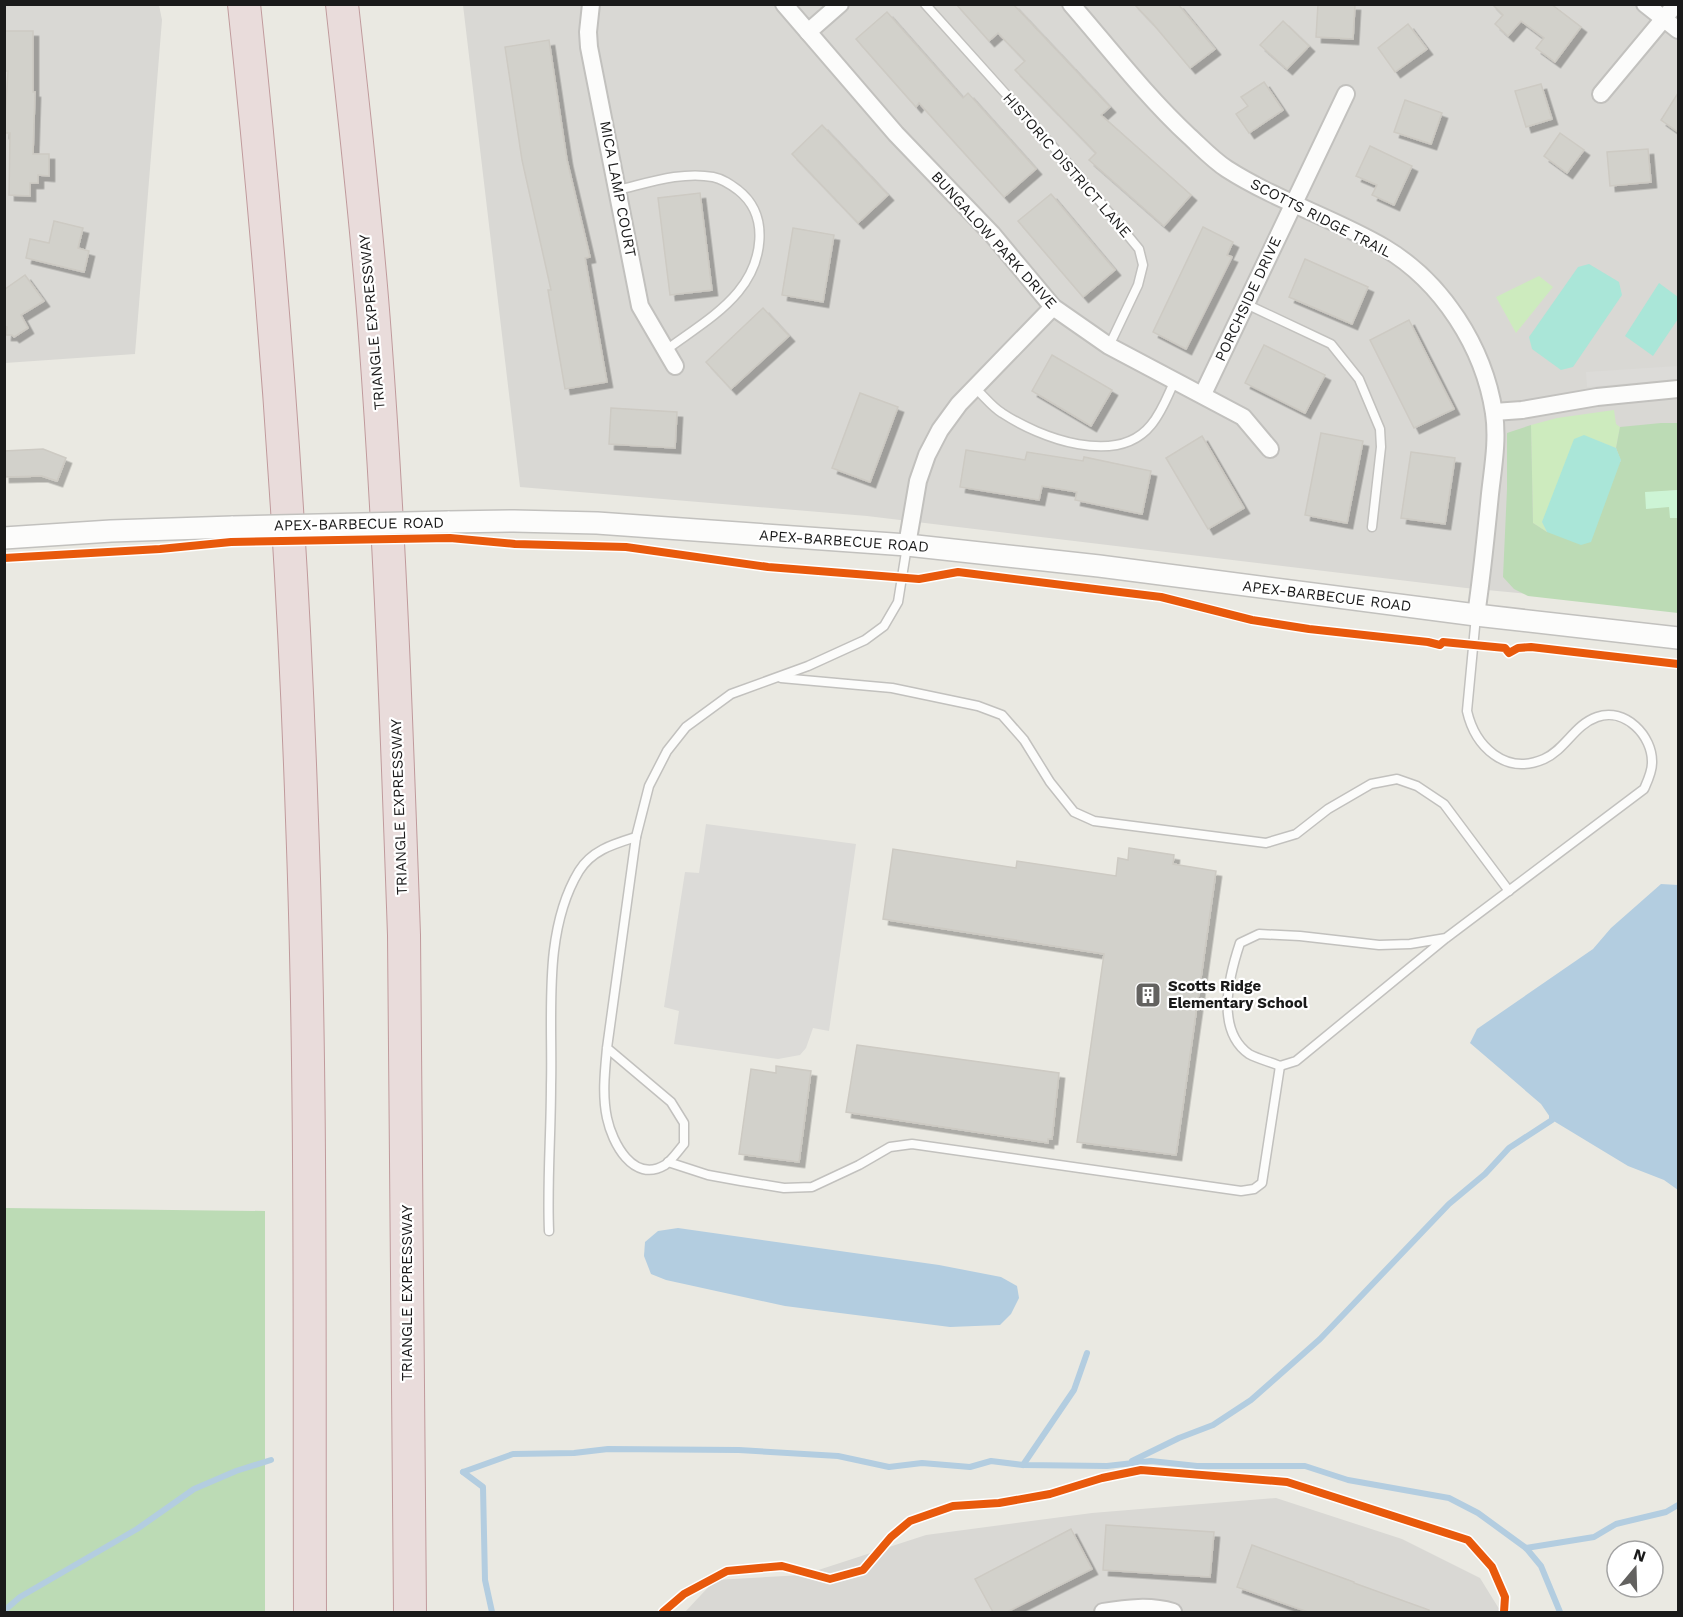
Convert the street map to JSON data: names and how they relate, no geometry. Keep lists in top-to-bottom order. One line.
{"streets":{"highway":["TRIANGLE EXPRESSWAY"],"street":["MICA LAMP COURT","SCOTTS RIDGE TRAIL","BUNGALOW PARK DRIVE","PORCHSIDE DRIVE","APEX-BARBECUE ROAD"],"lane":["HISTORIC DISTRICT LANE"]},"crossings":[["HISTORIC DISTRICT LANE","BUNGALOW PARK DRIVE"],["SCOTTS RIDGE TRAIL","PORCHSIDE DRIVE"],["SCOTTS RIDGE TRAIL","APEX-BARBECUE ROAD"],["BUNGALOW PARK DRIVE","PORCHSIDE DRIVE"]],"places":{"building":["Scotts Ridge Elementary School"]},"north":"top"}
